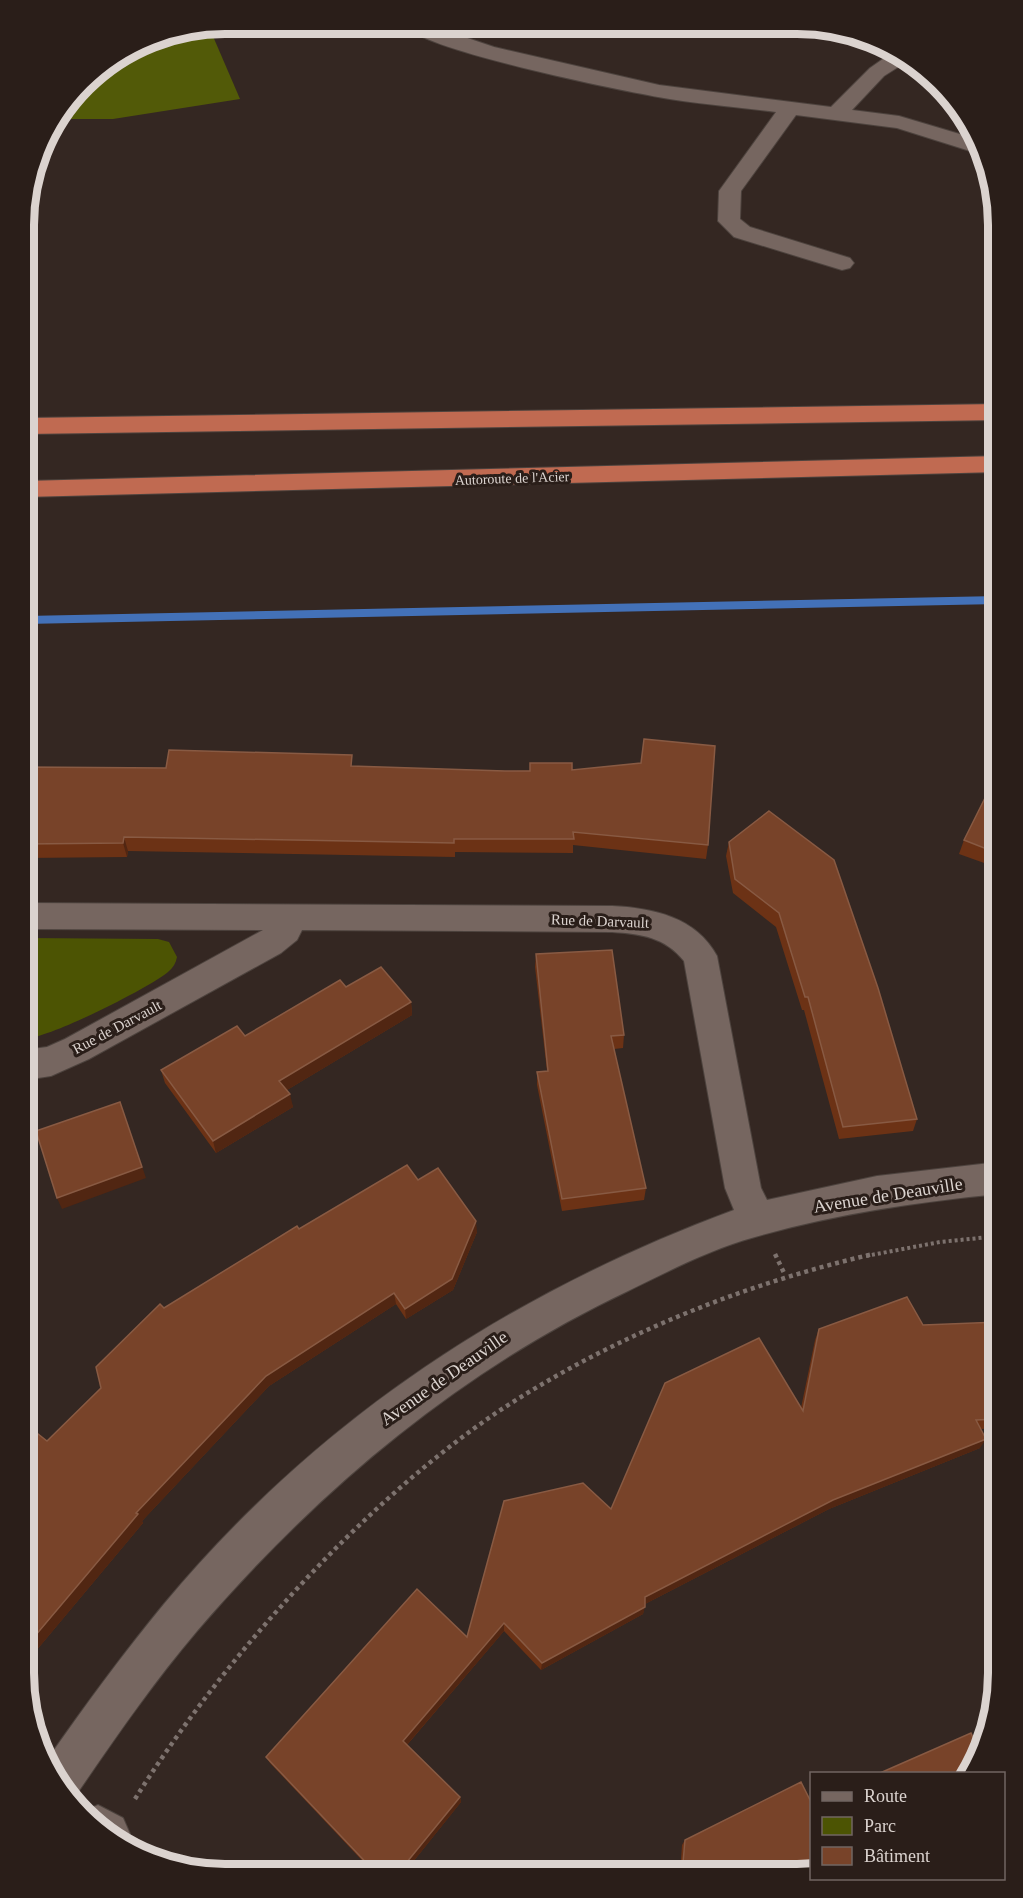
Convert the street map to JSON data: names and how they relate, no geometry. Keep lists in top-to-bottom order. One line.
{"streets":{"highway":["Autoroute de l'Acier"],"street":["Rue de Darvault","Avenue de Deauville"]},"crossings":[["Rue de Darvault","Avenue de Deauville"]],"legend":["Route","Parc","Bâtiment"]}
